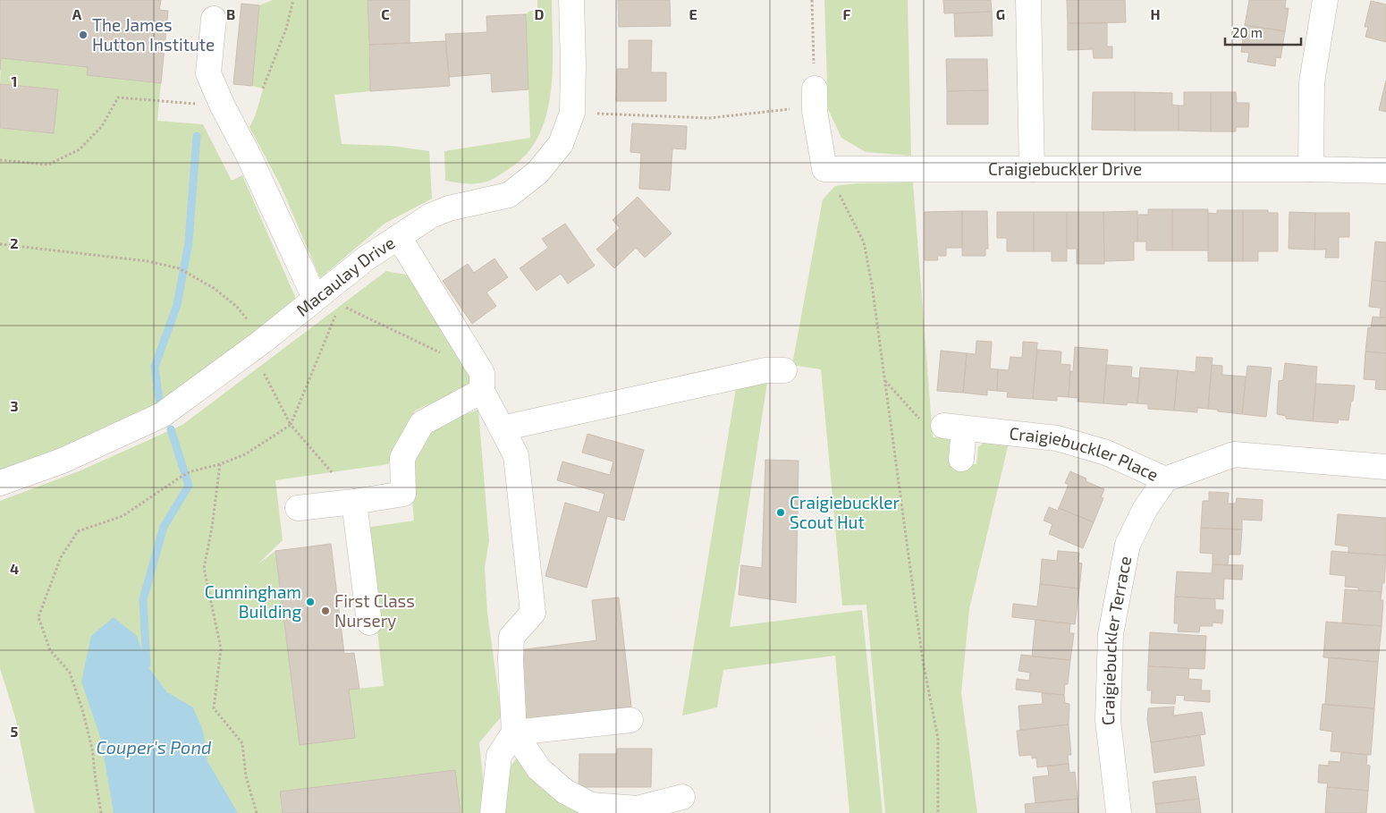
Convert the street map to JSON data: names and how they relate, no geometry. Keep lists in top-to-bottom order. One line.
{"streets":{"street":["Craigiebuckler Drive","Macaulay Drive","Craigiebuckler Place","Craigiebuckler Terrace"]},"crossings":[["Craigiebuckler Place","Craigiebuckler Terrace"]],"water":["Couper's Pond"],"places":["The James Hutton Institute","Craigiebuckler Scout Hut","Cunningham Building","First Class Nursery"],"scale_bar":"20 m","grid":{"columns":["A","B","C","D","E","F","G","H"],"rows":["1","2","3","4","5"]}}
